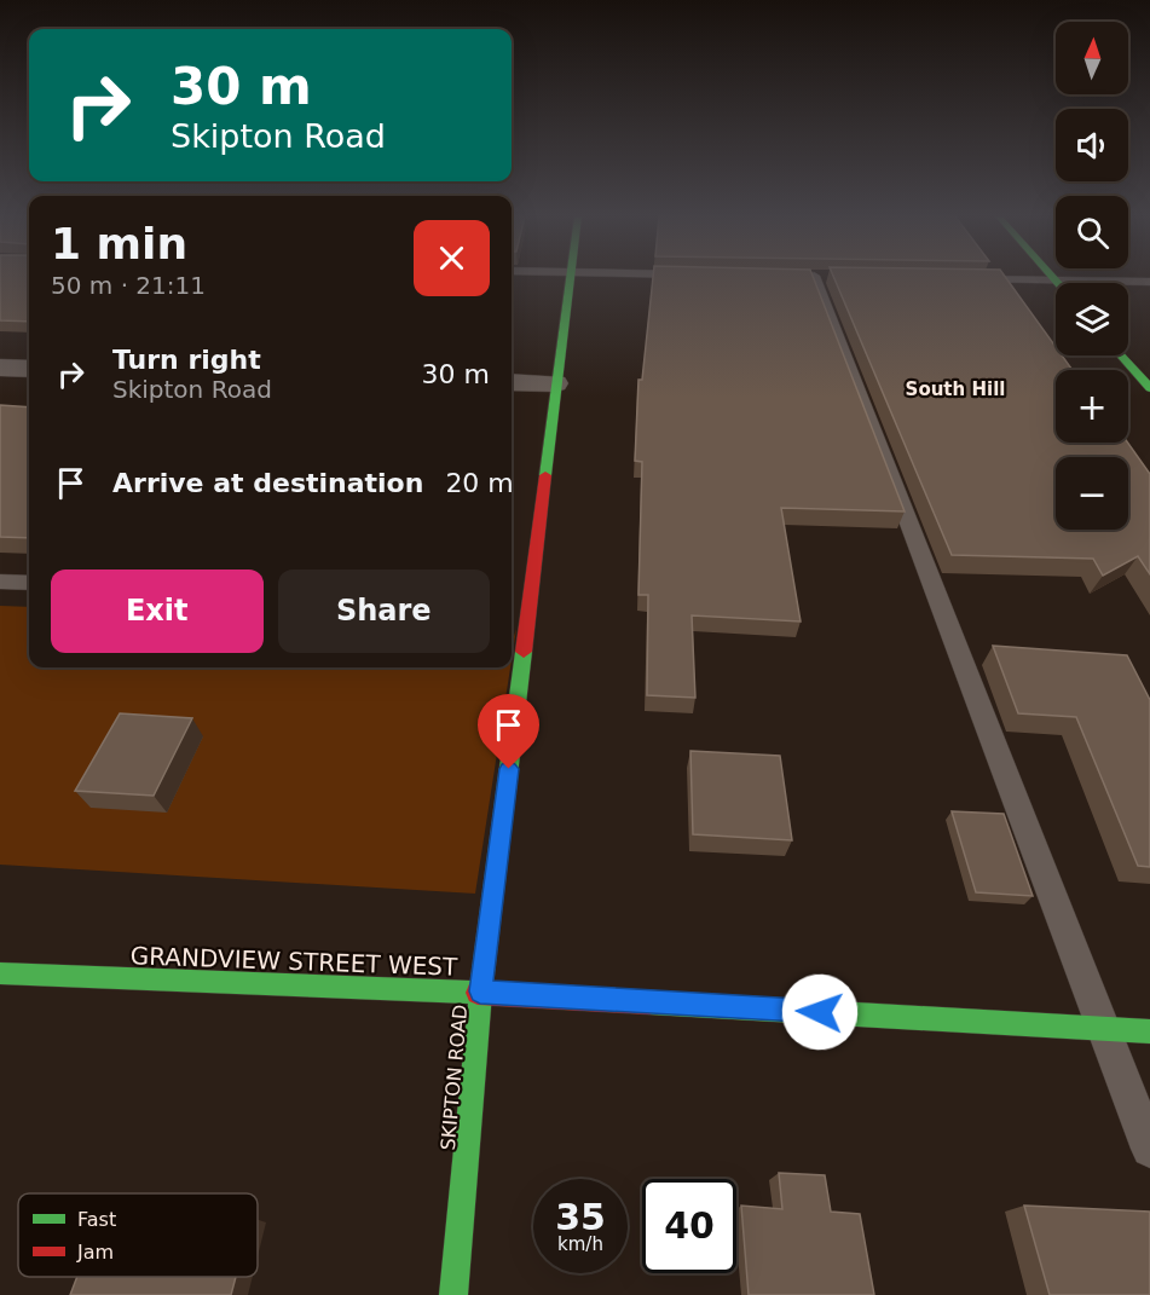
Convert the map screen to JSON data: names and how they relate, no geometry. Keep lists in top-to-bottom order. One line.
{"streets":{"street":["GRANDVIEW STREET WEST","SKIPTON ROAD"]},"crossings":[["GRANDVIEW STREET WEST","SKIPTON ROAD"]],"districts":["South Hill"],"legend":["Fast","Jam"],"north":"top","page":{"map_buttons":["+","−"],"turn":["30 m","Skipton Road"],"heading":["1 min","50 m · 21:11"],"list":[{"name":"Turn right","note":"Skipton Road","value":"30 m"},{"name":"Arrive at destination","value":"20 m"}],"buttons":["Exit","Share"],"speed":"35 km/h","limit":"40"}}
